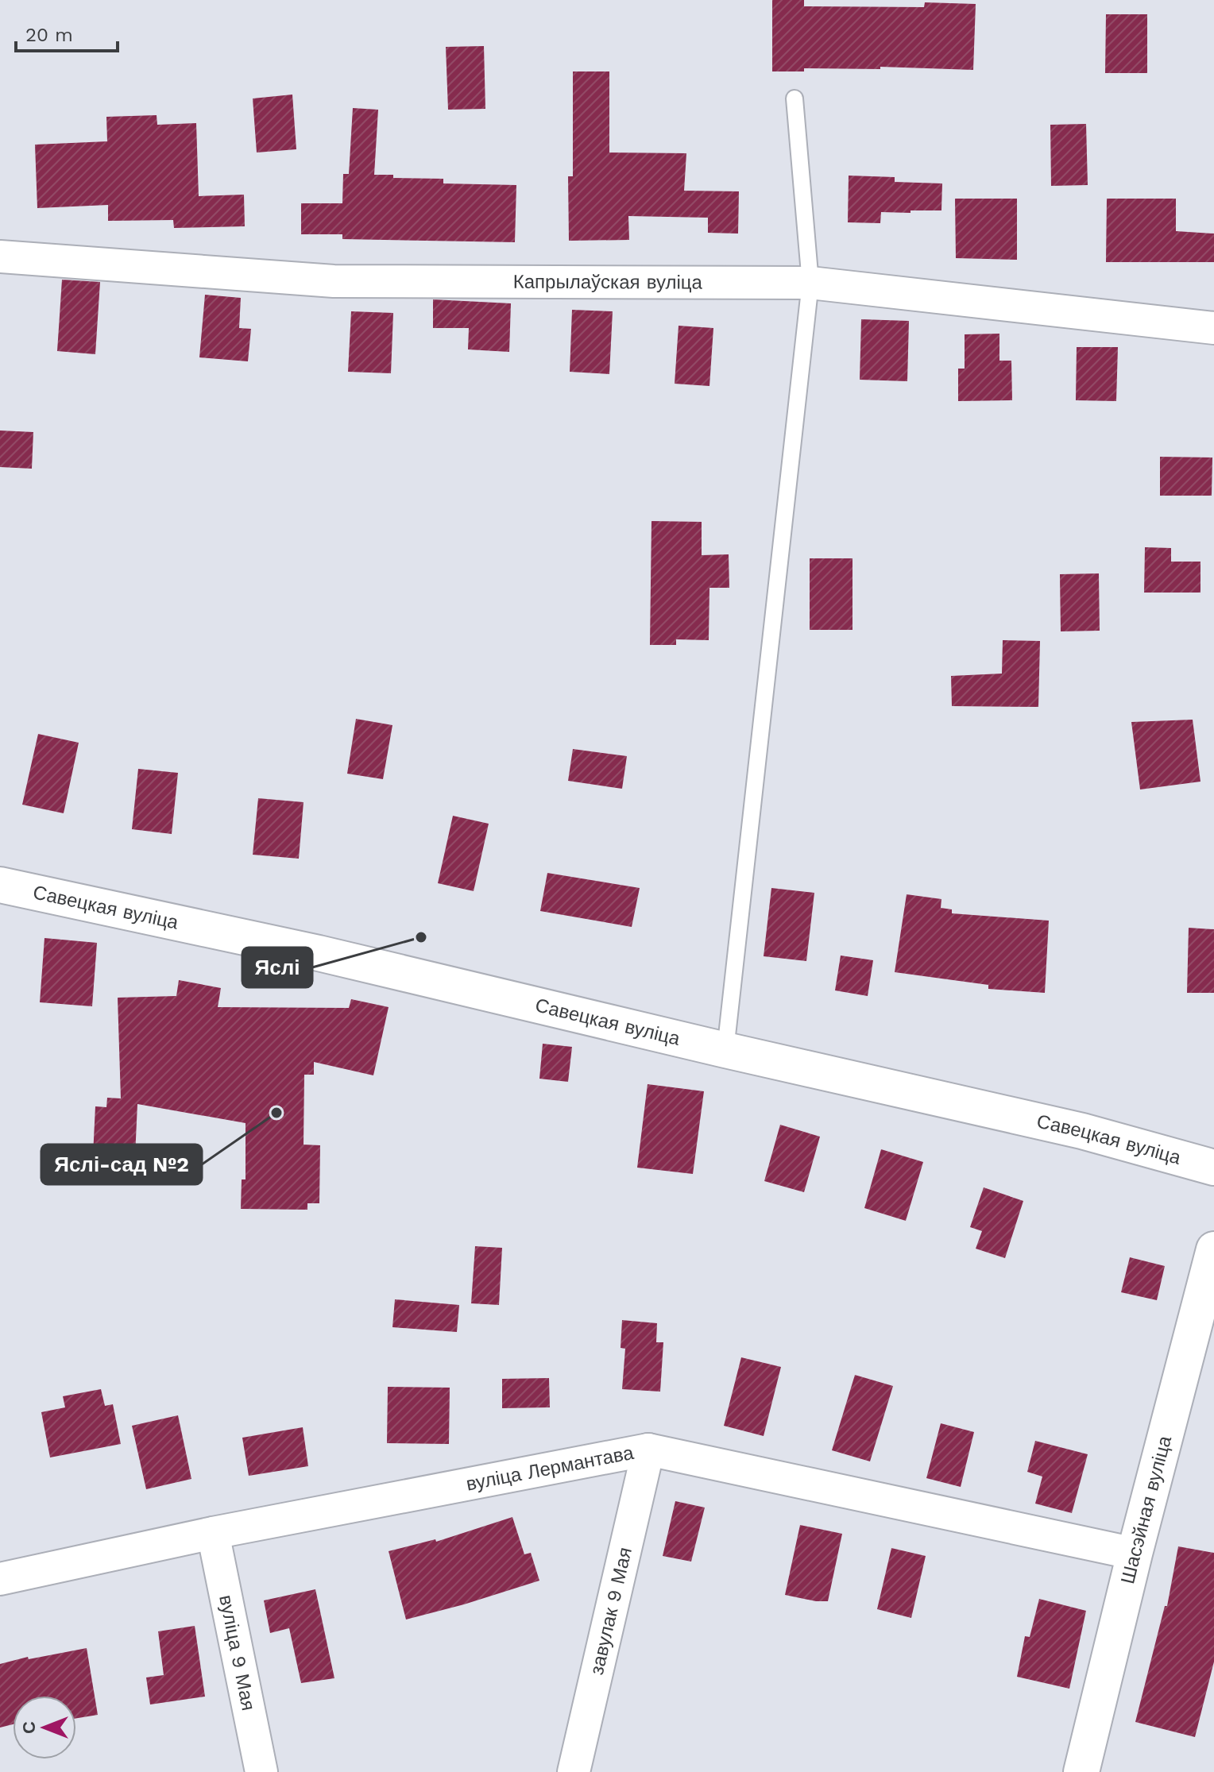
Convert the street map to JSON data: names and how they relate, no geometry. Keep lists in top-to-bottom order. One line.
{"streets":{"main road":["Савецкая вуліца","Шасэйная вуліца"],"street":["Капрылаўская вуліца","вуліца Лермантава","завулак 9 Мая","вуліца 9 Мая"]},"crossings":[["вуліца Лермантава","Шасэйная вуліца"],["вуліца Лермантава","завулак 9 Мая"],["вуліца Лермантава","вуліца 9 Мая"]],"places":["Яслі","Яслі-сад №2"],"scale_bar":"20 m","north":"left"}
